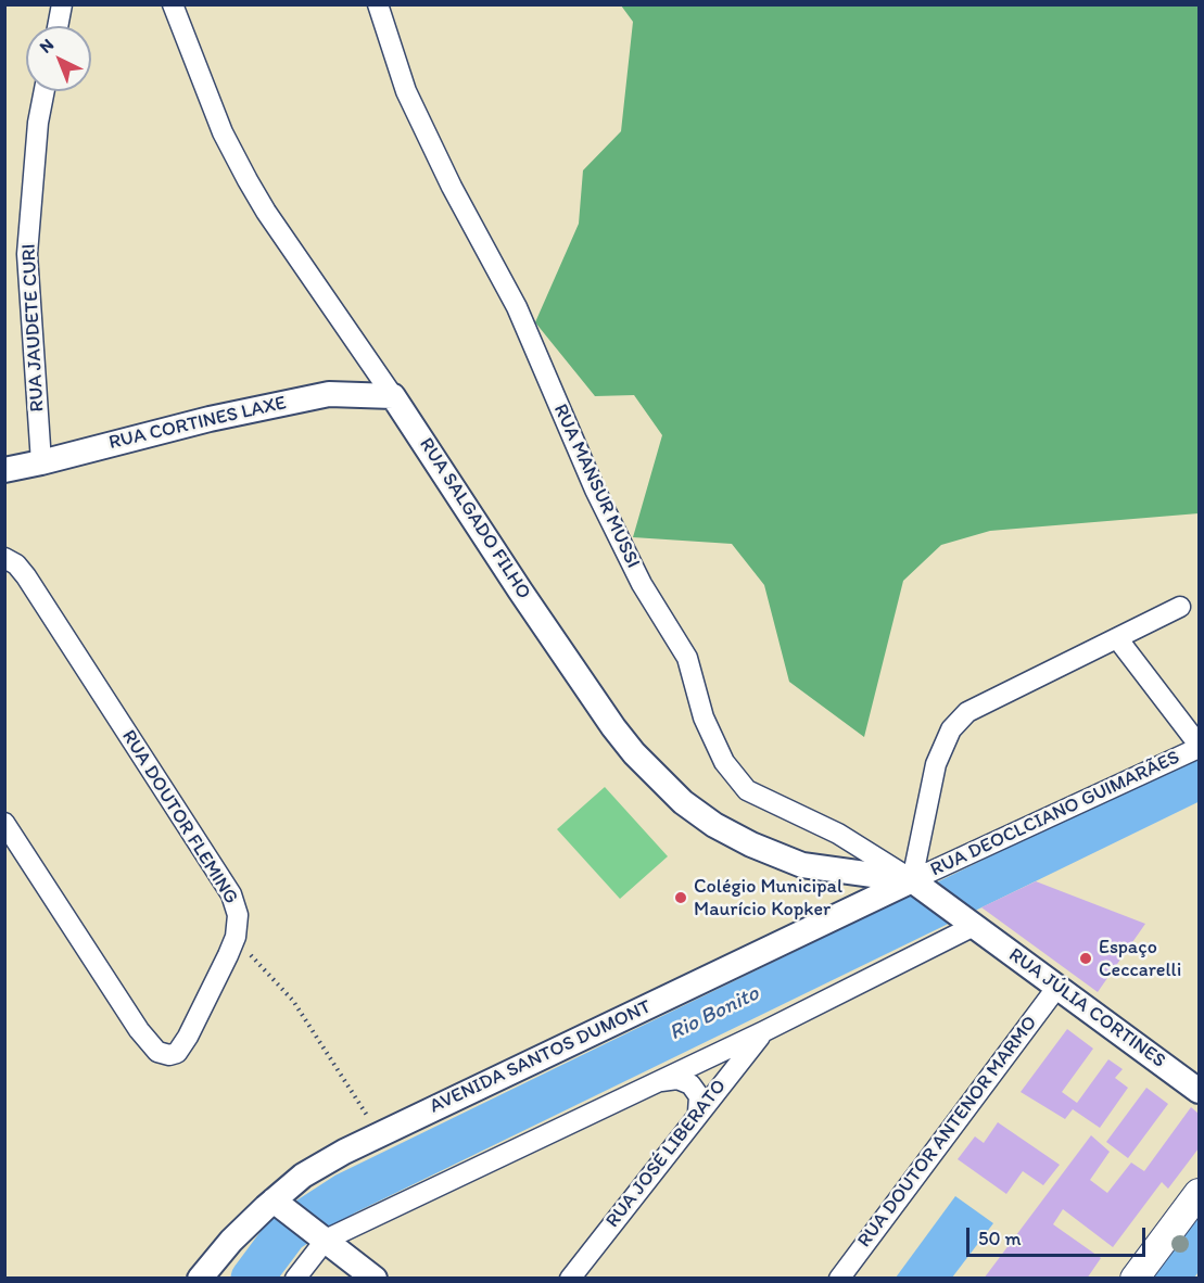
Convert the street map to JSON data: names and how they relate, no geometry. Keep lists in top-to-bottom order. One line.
{"streets":{"street":["RUA JAUDETE CURI","RUA CORTINES LAXE","RUA MANSUR MUSSI","RUA SALGADO FILHO","RUA DEOCLCIANO GUIMARÃES","RUA DOUTOR FLEMING","RUA JÚLIA CORTINES","AVENIDA SANTOS DUMONT","RUA DOUTOR ANTENOR MARMO","RUA JOSÉ LIBERATO"]},"crossings":[["RUA JAUDETE CURI","RUA CORTINES LAXE"],["RUA CORTINES LAXE","RUA SALGADO FILHO"],["RUA MANSUR MUSSI","RUA SALGADO FILHO"],["RUA MANSUR MUSSI","RUA DEOCLCIANO GUIMARÃES"],["RUA MANSUR MUSSI","RUA JÚLIA CORTINES"],["RUA MANSUR MUSSI","AVENIDA SANTOS DUMONT"],["RUA SALGADO FILHO","RUA DEOCLCIANO GUIMARÃES"],["RUA SALGADO FILHO","RUA JÚLIA CORTINES"],["RUA SALGADO FILHO","AVENIDA SANTOS DUMONT"],["RUA DEOCLCIANO GUIMARÃES","RUA JÚLIA CORTINES"],["RUA DEOCLCIANO GUIMARÃES","AVENIDA SANTOS DUMONT"],["RUA JÚLIA CORTINES","AVENIDA SANTOS DUMONT"],["RUA JÚLIA CORTINES","RUA DOUTOR ANTENOR MARMO"]],"water":["Rio Bonito"],"places":["Colégio Municipal Maurício Kopker","Espaço Ceccarelli"],"scale_bar":"50 m","north":"top left"}
